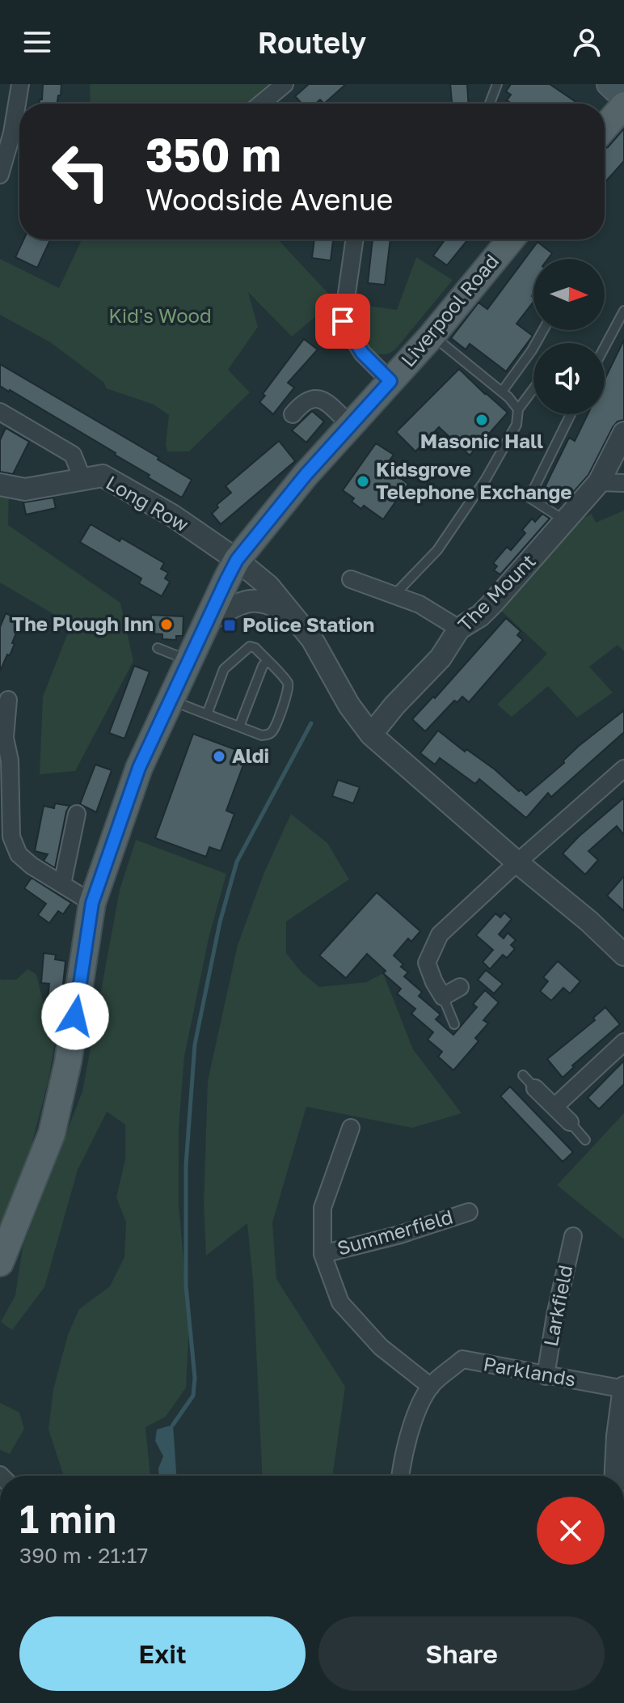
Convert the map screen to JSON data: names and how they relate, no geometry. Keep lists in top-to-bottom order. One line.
{"streets":{"main road":["Liverpool Road"],"street":["Long Row","The Mount","Summerfield","Larkfield","Parklands"]},"crossings":[["Liverpool Road","Long Row"],["Larkfield","Parklands"]],"parks":["Kid's Wood"],"places":{"other":["Masonic Hall","Kidsgrove Telephone Exchange","The Plough Inn","Aldi"],"transit":["Police Station"]},"north":"right","page":{"header":"Routely","turn":["350 m","Woodside Avenue"],"heading":["1 min","390 m · 21:17"],"buttons":["Exit","Share"]}}
